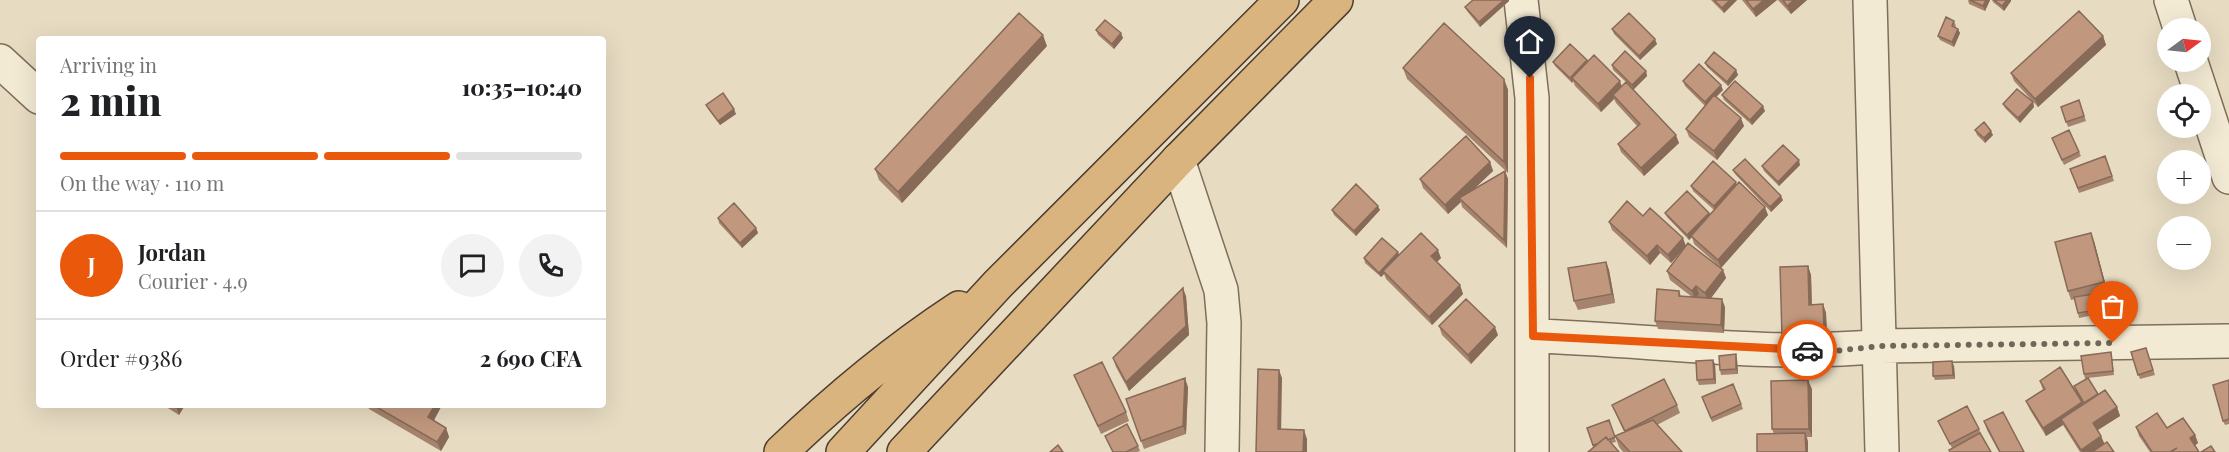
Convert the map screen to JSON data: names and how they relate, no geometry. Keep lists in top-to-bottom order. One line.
{"north":"right","page":{"map_buttons":["+","−"],"heading":["2 min","Arriving in","10:35–10:40"],"panel":["Jordan","Courier · 4.9","Order #9386","2 690 CFA"],"bar":"On the way · 110 m","round":"J"}}
